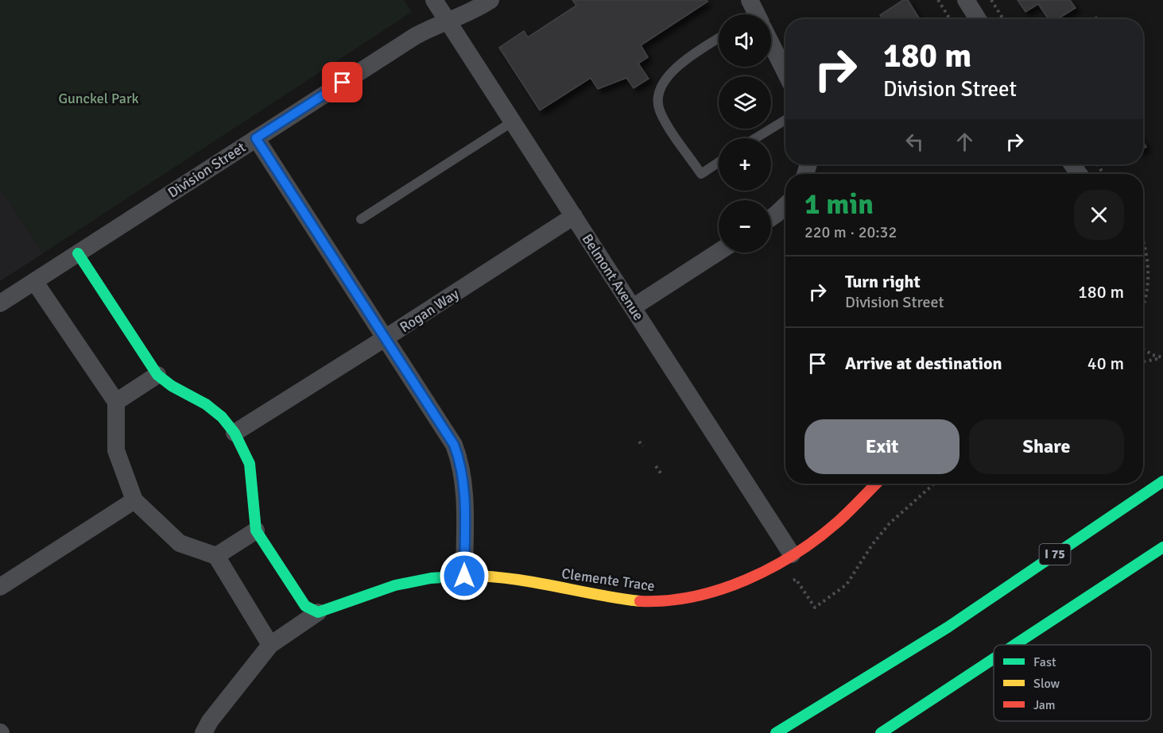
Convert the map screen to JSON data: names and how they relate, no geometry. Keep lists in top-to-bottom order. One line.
{"streets":{"main road":["I 75","Clemente Trace"],"street":["Division Street","Belmont Avenue","Rogan Way"]},"crossings":[["Division Street","Belmont Avenue"],["Belmont Avenue","Rogan Way"],["Belmont Avenue","Clemente Trace"]],"parks":["Gunckel Park"],"legend":["Fast","Slow","Jam"],"page":{"map_buttons":["+","−"],"turn":["180 m","Division Street"],"heading":["1 min","220 m · 20:32"],"list":[{"name":"Turn right","note":"Division Street","value":"180 m"},{"name":"Arrive at destination","value":"40 m"}],"buttons":["Exit","Share"]}}
